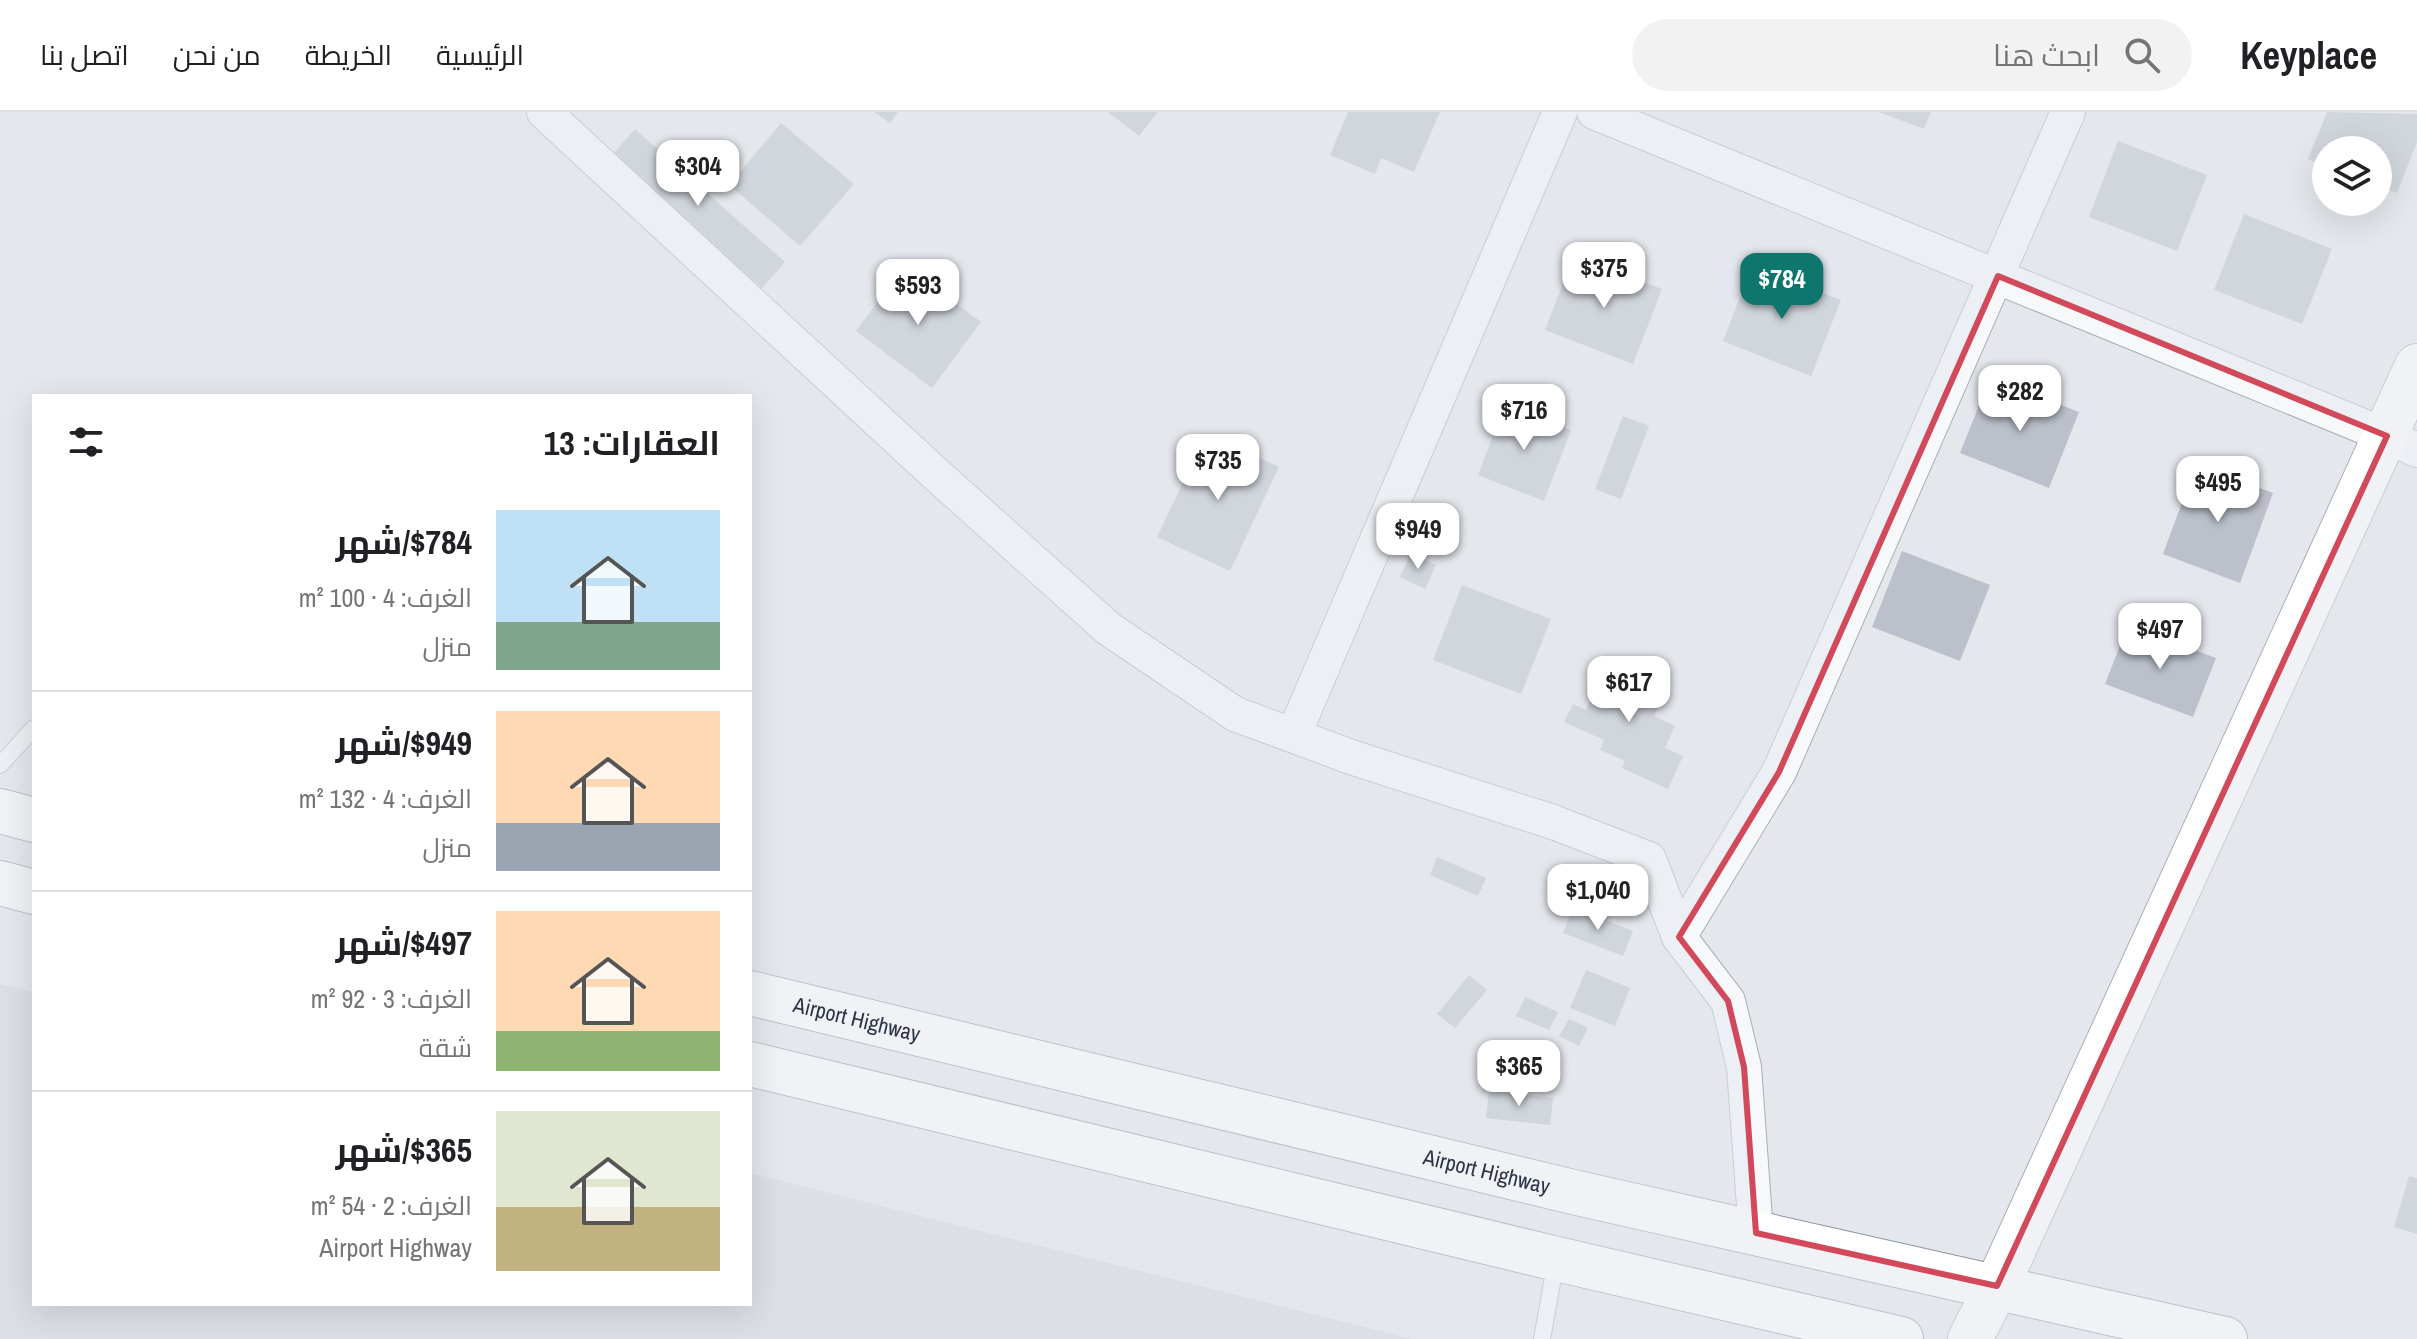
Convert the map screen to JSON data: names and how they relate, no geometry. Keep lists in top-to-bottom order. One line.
{"streets":{"main road":["Airport Highway"]},"page":{"header":"Keyplace","search":"ابحث هنا","nav":["الرئيسية","الخريطة","من نحن","اتصل بنا"],"price":["$304","$375","$784","$593","$282","$716","$735","$495","$949","$497","$617","$1,040","$365"],"heading":"العقارات: 13","list":[{"name":"$784/شهر","note":"الغرف: 4 · 100 m² · منزل"},{"name":"$949/شهر","note":"الغرف: 4 · 132 m² · منزل"},{"name":"$497/شهر","note":"الغرف: 3 · 92 m² · شقة"},{"name":"$365/شهر","note":"الغرف: 2 · 54 m² · Airport Highway"}]}}
